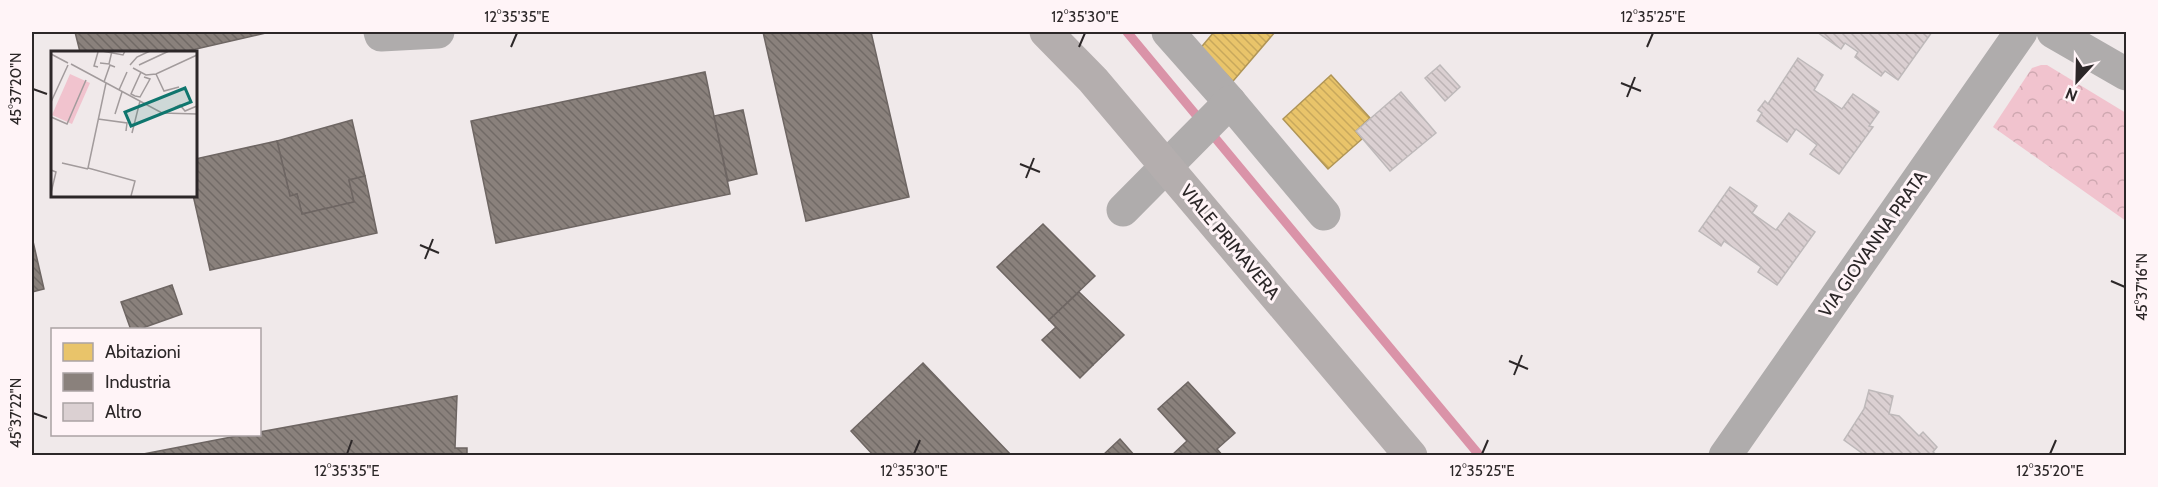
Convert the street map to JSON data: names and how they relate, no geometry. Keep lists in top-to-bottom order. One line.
{"streets":{"main road":["VIALE PRIMAVERA"],"street":["VIA GIOVANNA PRATA"]},"legend":["Abitazioni","Industria","Altro"],"north":"bottom","coordinates":["12°35'35\"E","12°35'30\"E","12°35'25\"E","45°37'20\"N","45°37'16\"N","45°37'22\"N","12°35'20\"E"]}
